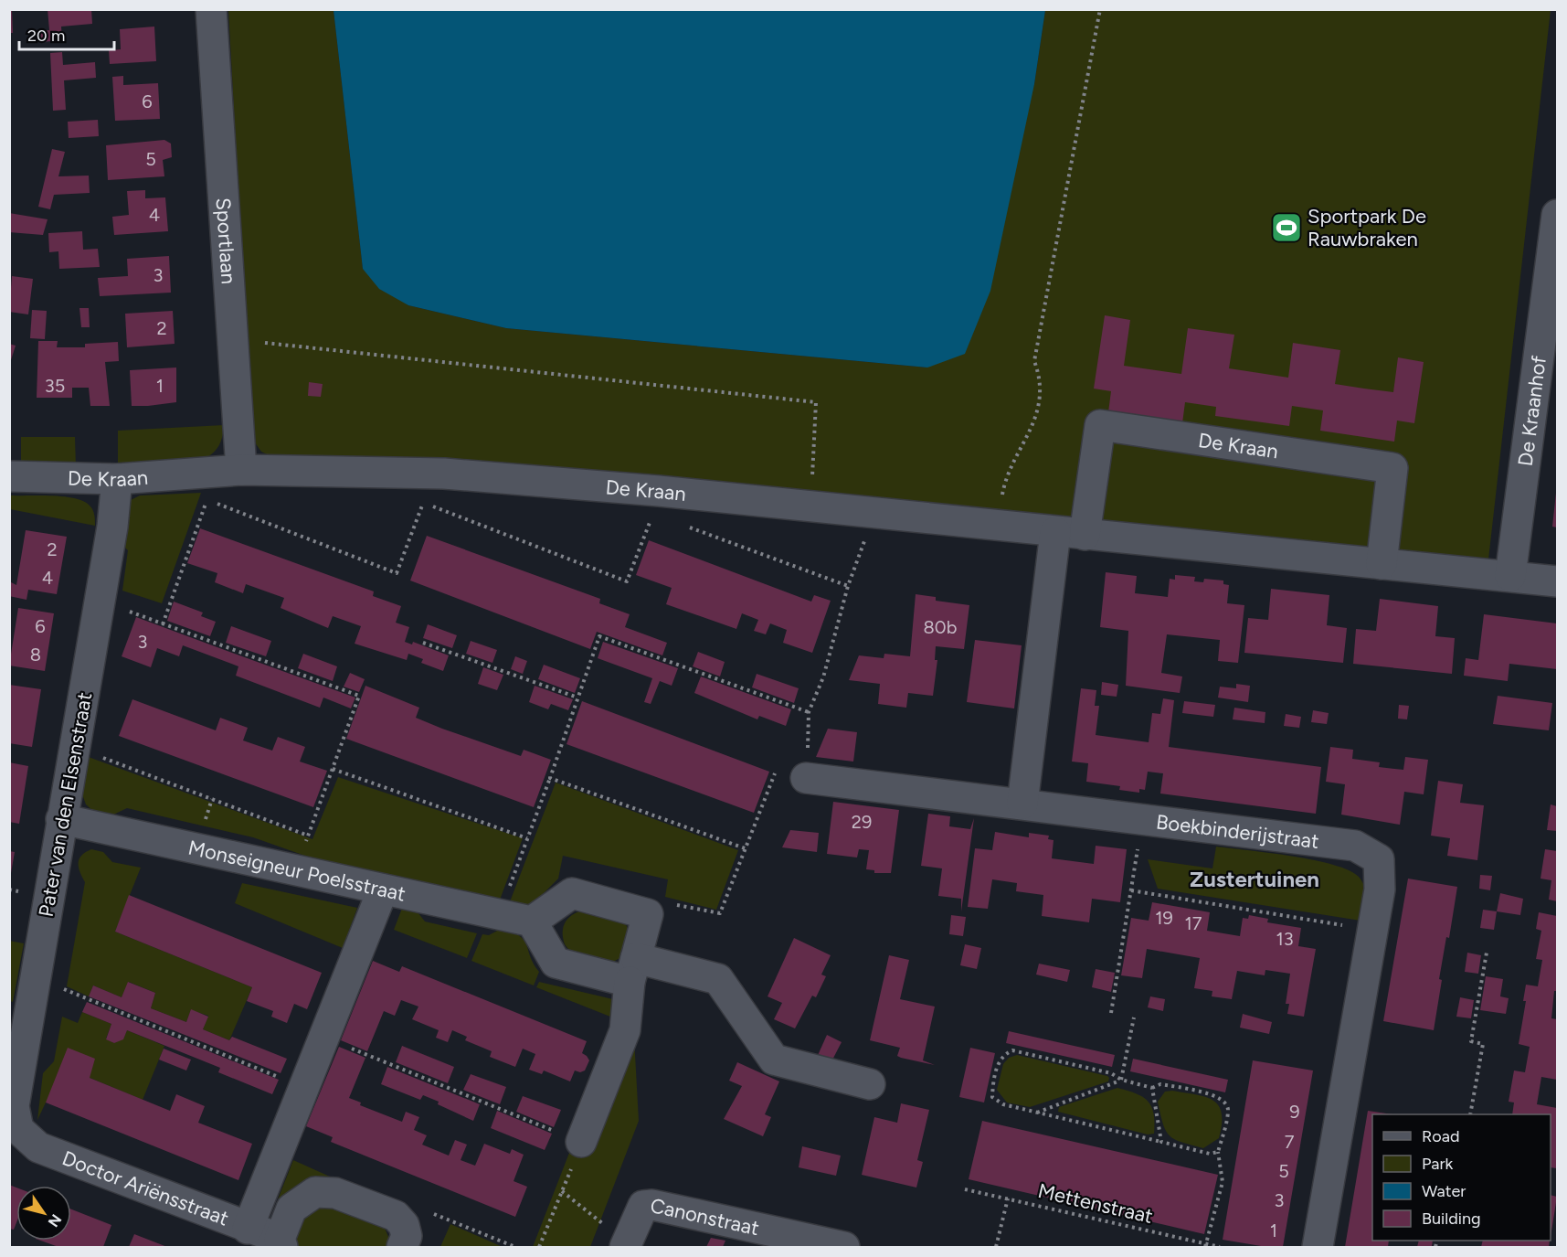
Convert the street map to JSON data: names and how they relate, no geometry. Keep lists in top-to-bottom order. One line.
{"streets":{"street":["Sportlaan","De Kraanhof","De Kraan","Pater van den Elsenstraat","Boekbinderijstraat","Monseigneur Poelsstraat","Doctor Ariënsstraat","Canonstraat"],"path":["Mettenstraat"]},"crossings":[["Sportlaan","De Kraan"],["De Kraanhof","De Kraan"],["De Kraan","Pater van den Elsenstraat"],["Pater van den Elsenstraat","Monseigneur Poelsstraat"],["Pater van den Elsenstraat","Doctor Ariënsstraat"]],"districts":["Zustertuinen"],"places":{"sports":["Sportpark De Rauwbraken"]},"house_numbers":["6","5","4","3","2","35","1","2","4","6","80b","3","8","29","19","17","13","9","7","5","3","1"],"legend":["Road","Park","Water","Building"],"scale_bar":"20 m","north":"bottom right"}
